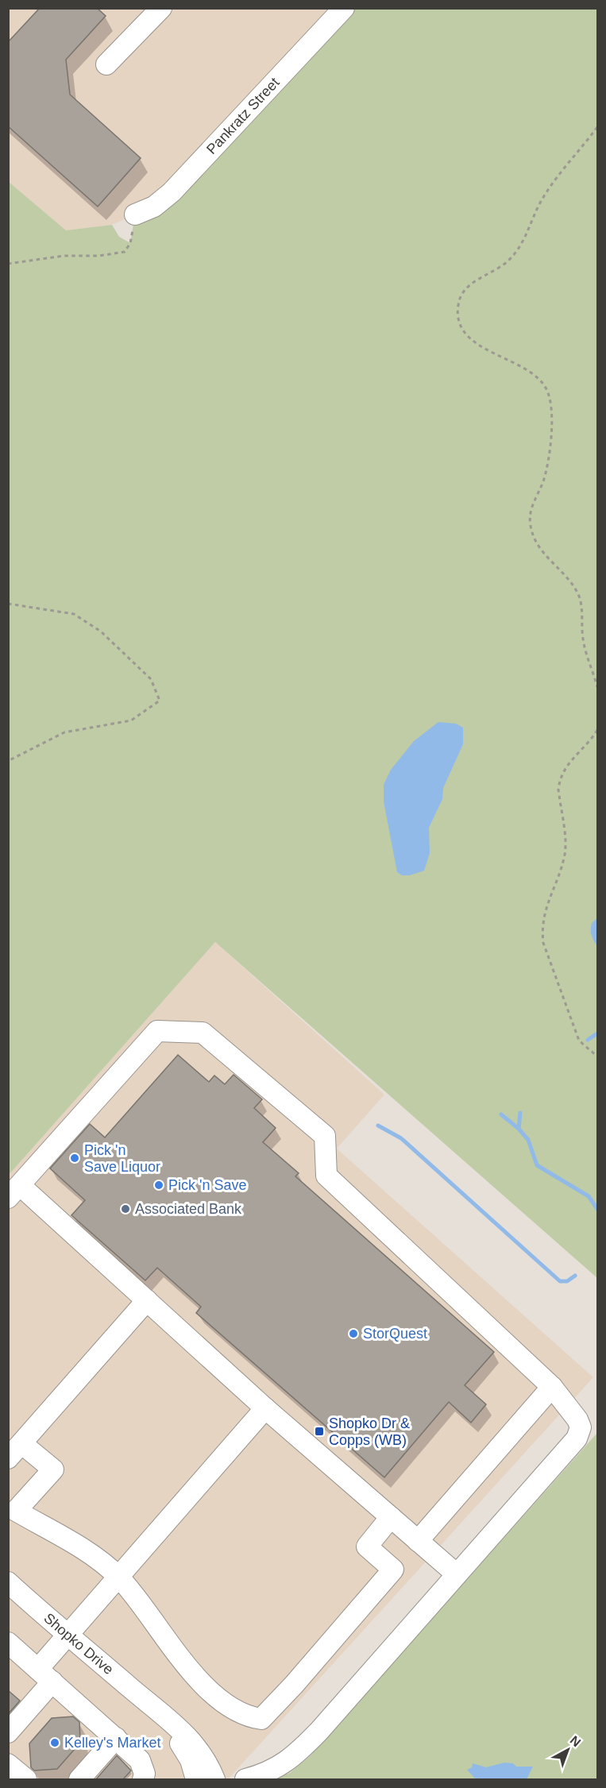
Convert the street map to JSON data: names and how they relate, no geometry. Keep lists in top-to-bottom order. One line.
{"streets":{"street":["Pankratz Street","Shopko Drive"]},"places":{"other":["Pick 'n Save Liquor","Pick 'n Save","Associated Bank","StorQuest","Kelley's Market"],"transit":["Shopko Dr & Copps (WB)"]},"north":"top right"}
